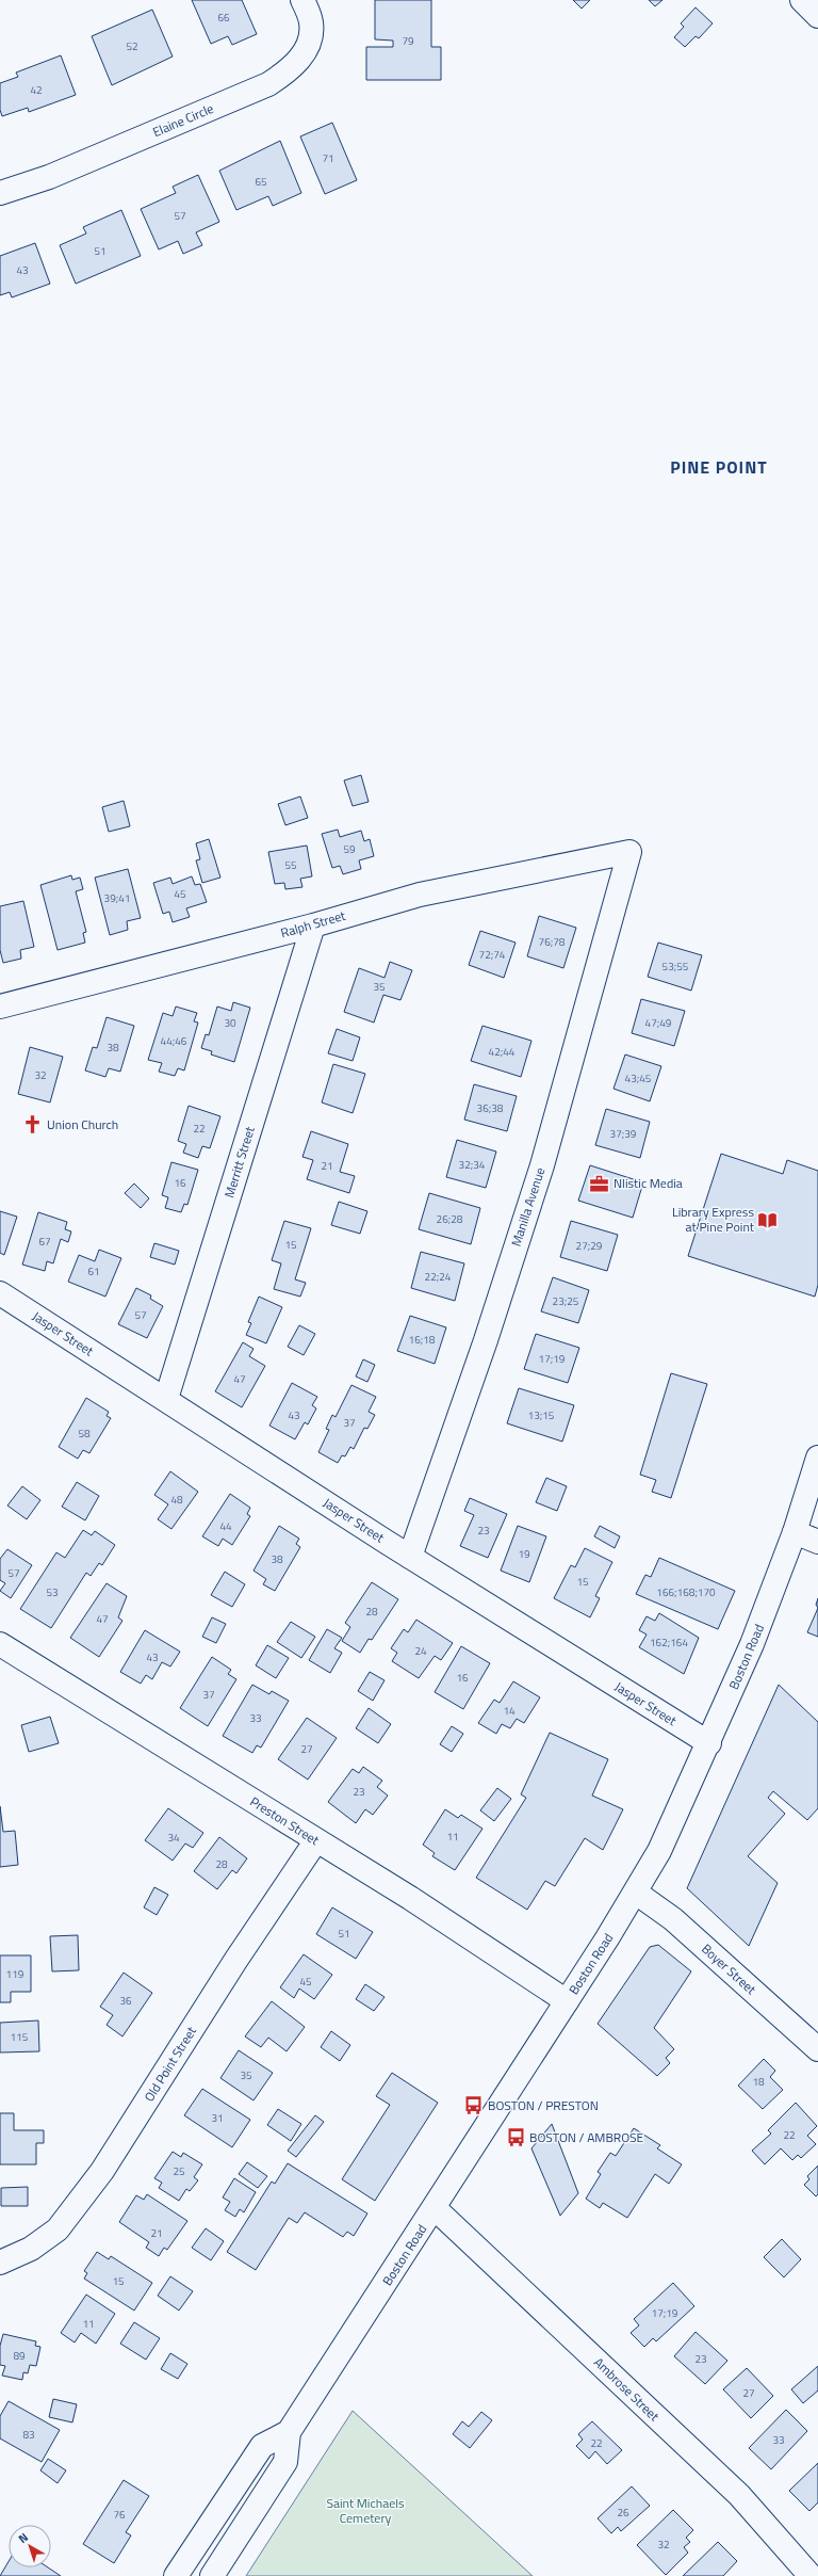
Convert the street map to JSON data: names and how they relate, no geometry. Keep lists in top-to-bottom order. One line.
{"streets":{"street":["Elaine Circle","Ralph Street","Merritt Street","Manilla Avenue","Jasper Street","Boston Road","Preston Street","Boyer Street","Old Point Street","Ambrose Street"]},"crossings":[["Ralph Street","Merritt Street"],["Ralph Street","Manilla Avenue"],["Merritt Street","Jasper Street"],["Manilla Avenue","Jasper Street"],["Jasper Street","Boston Road"],["Boston Road","Preston Street"],["Boston Road","Boyer Street"],["Boston Road","Ambrose Street"],["Preston Street","Old Point Street"]],"districts":["PINE POINT"],"parks":["Saint Michaels Cemetery"],"places":{"church":["Union Church"],"office":["Nlistic Media"],"library":["Library Express at Pine Point"],"bus stop":["BOSTON / PRESTON","BOSTON / AMBROSE"]},"house_numbers":["66","79","52","42","71","65","57","51","43","59","55","45","39;41","76;78","72;74","53;55","35","30","47;49","44;46","38","42;44","32","43;45","36;38","22","37;39","32;34","21","16","26;28","67","15","27;29","61","22;24","23;25","57","16;18","17;19","47","43","13;15","37","58","48","44","23","19","38","57","15","53","166;168;170","28","47","162;164","24","43","16","37","14","33","27","23","11","34","28","51","119","45","36","115","35","18","31","22","25","21","15","17;19","11","89","23","27","83","33","22","26","76","32"],"north":"top left"}
